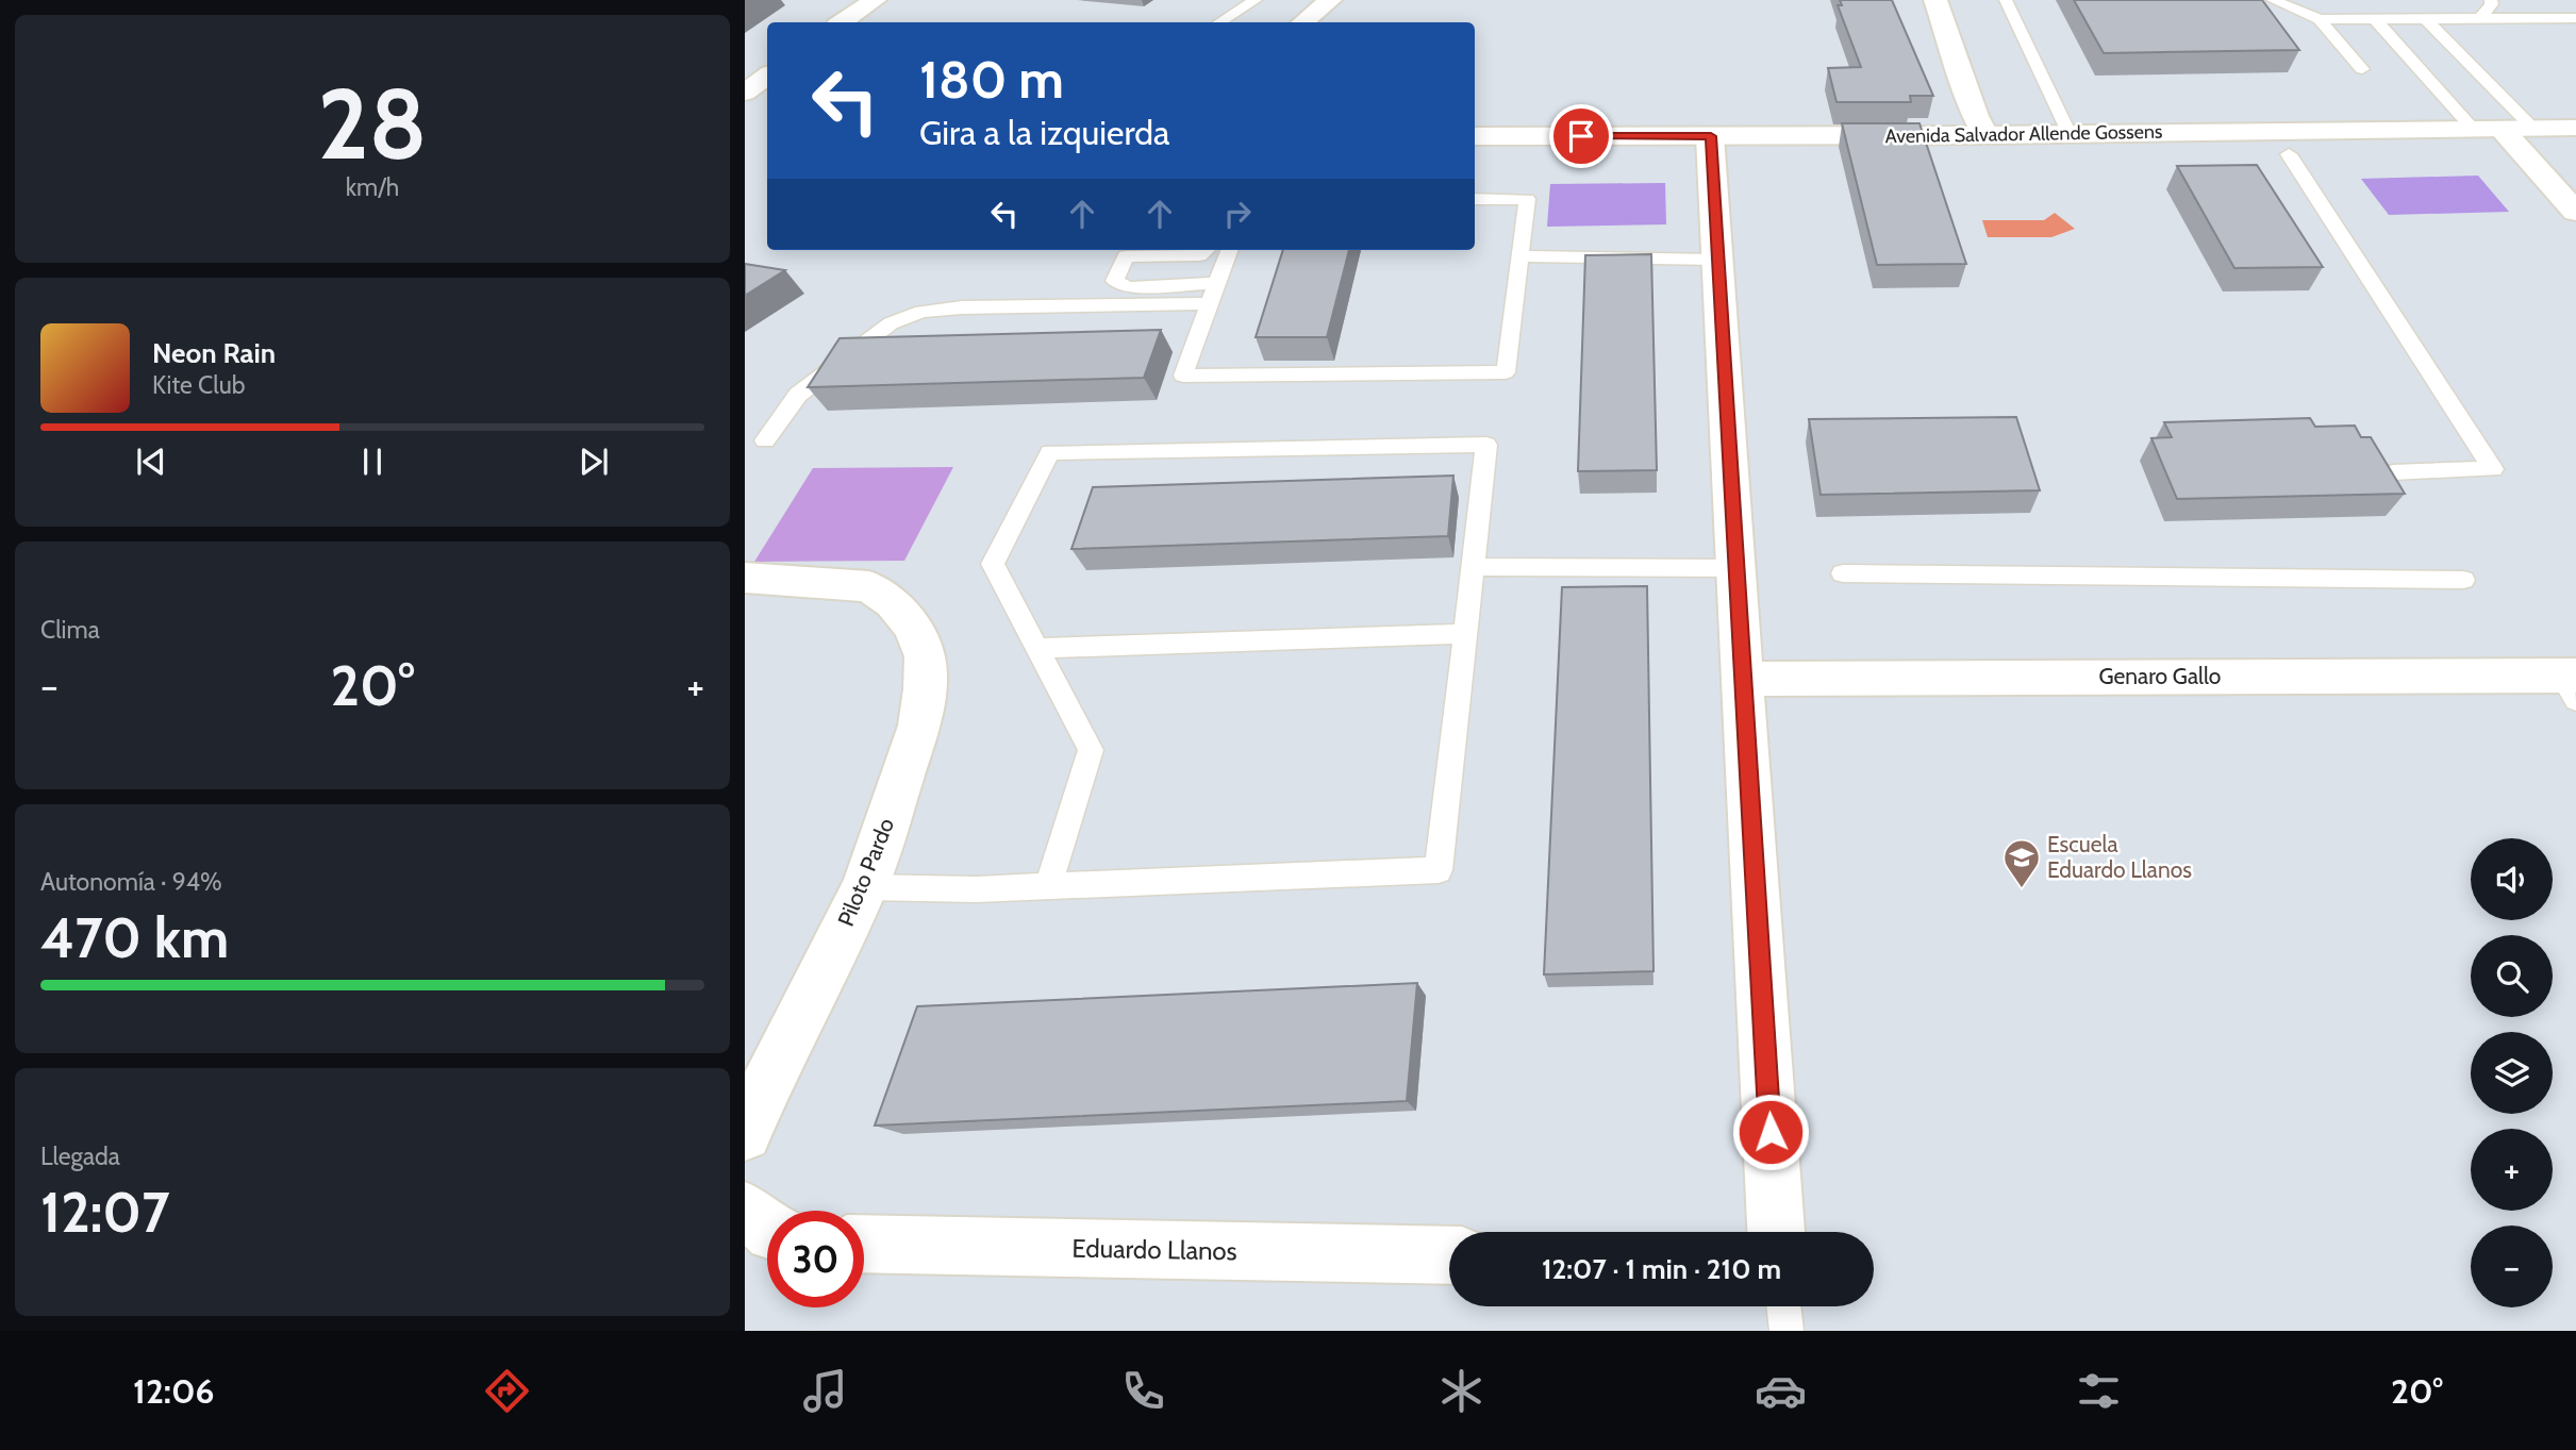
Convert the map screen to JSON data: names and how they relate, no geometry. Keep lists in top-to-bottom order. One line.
{"streets":{"street":["Avenida Salvador Allende Gossens","Genaro Gallo","Piloto Pardo","Eduardo Llanos"]},"places":{"school or university":["Escuela Eduardo Llanos"]},"page":{"tile":[["28","km/h"],"Clima",["Autonomía · 94%","470 km"],["Llegada","12:07"]],"turn":["180 m","Gira a la izquierda"],"song":["Neon Rain","Kite Club"],"heat":["−","20°","+"],"map_buttons":["+","−"],"limit":"30","trip":"12:07 · 1 min · 210 m","tabs":["12:06","20°"]}}
